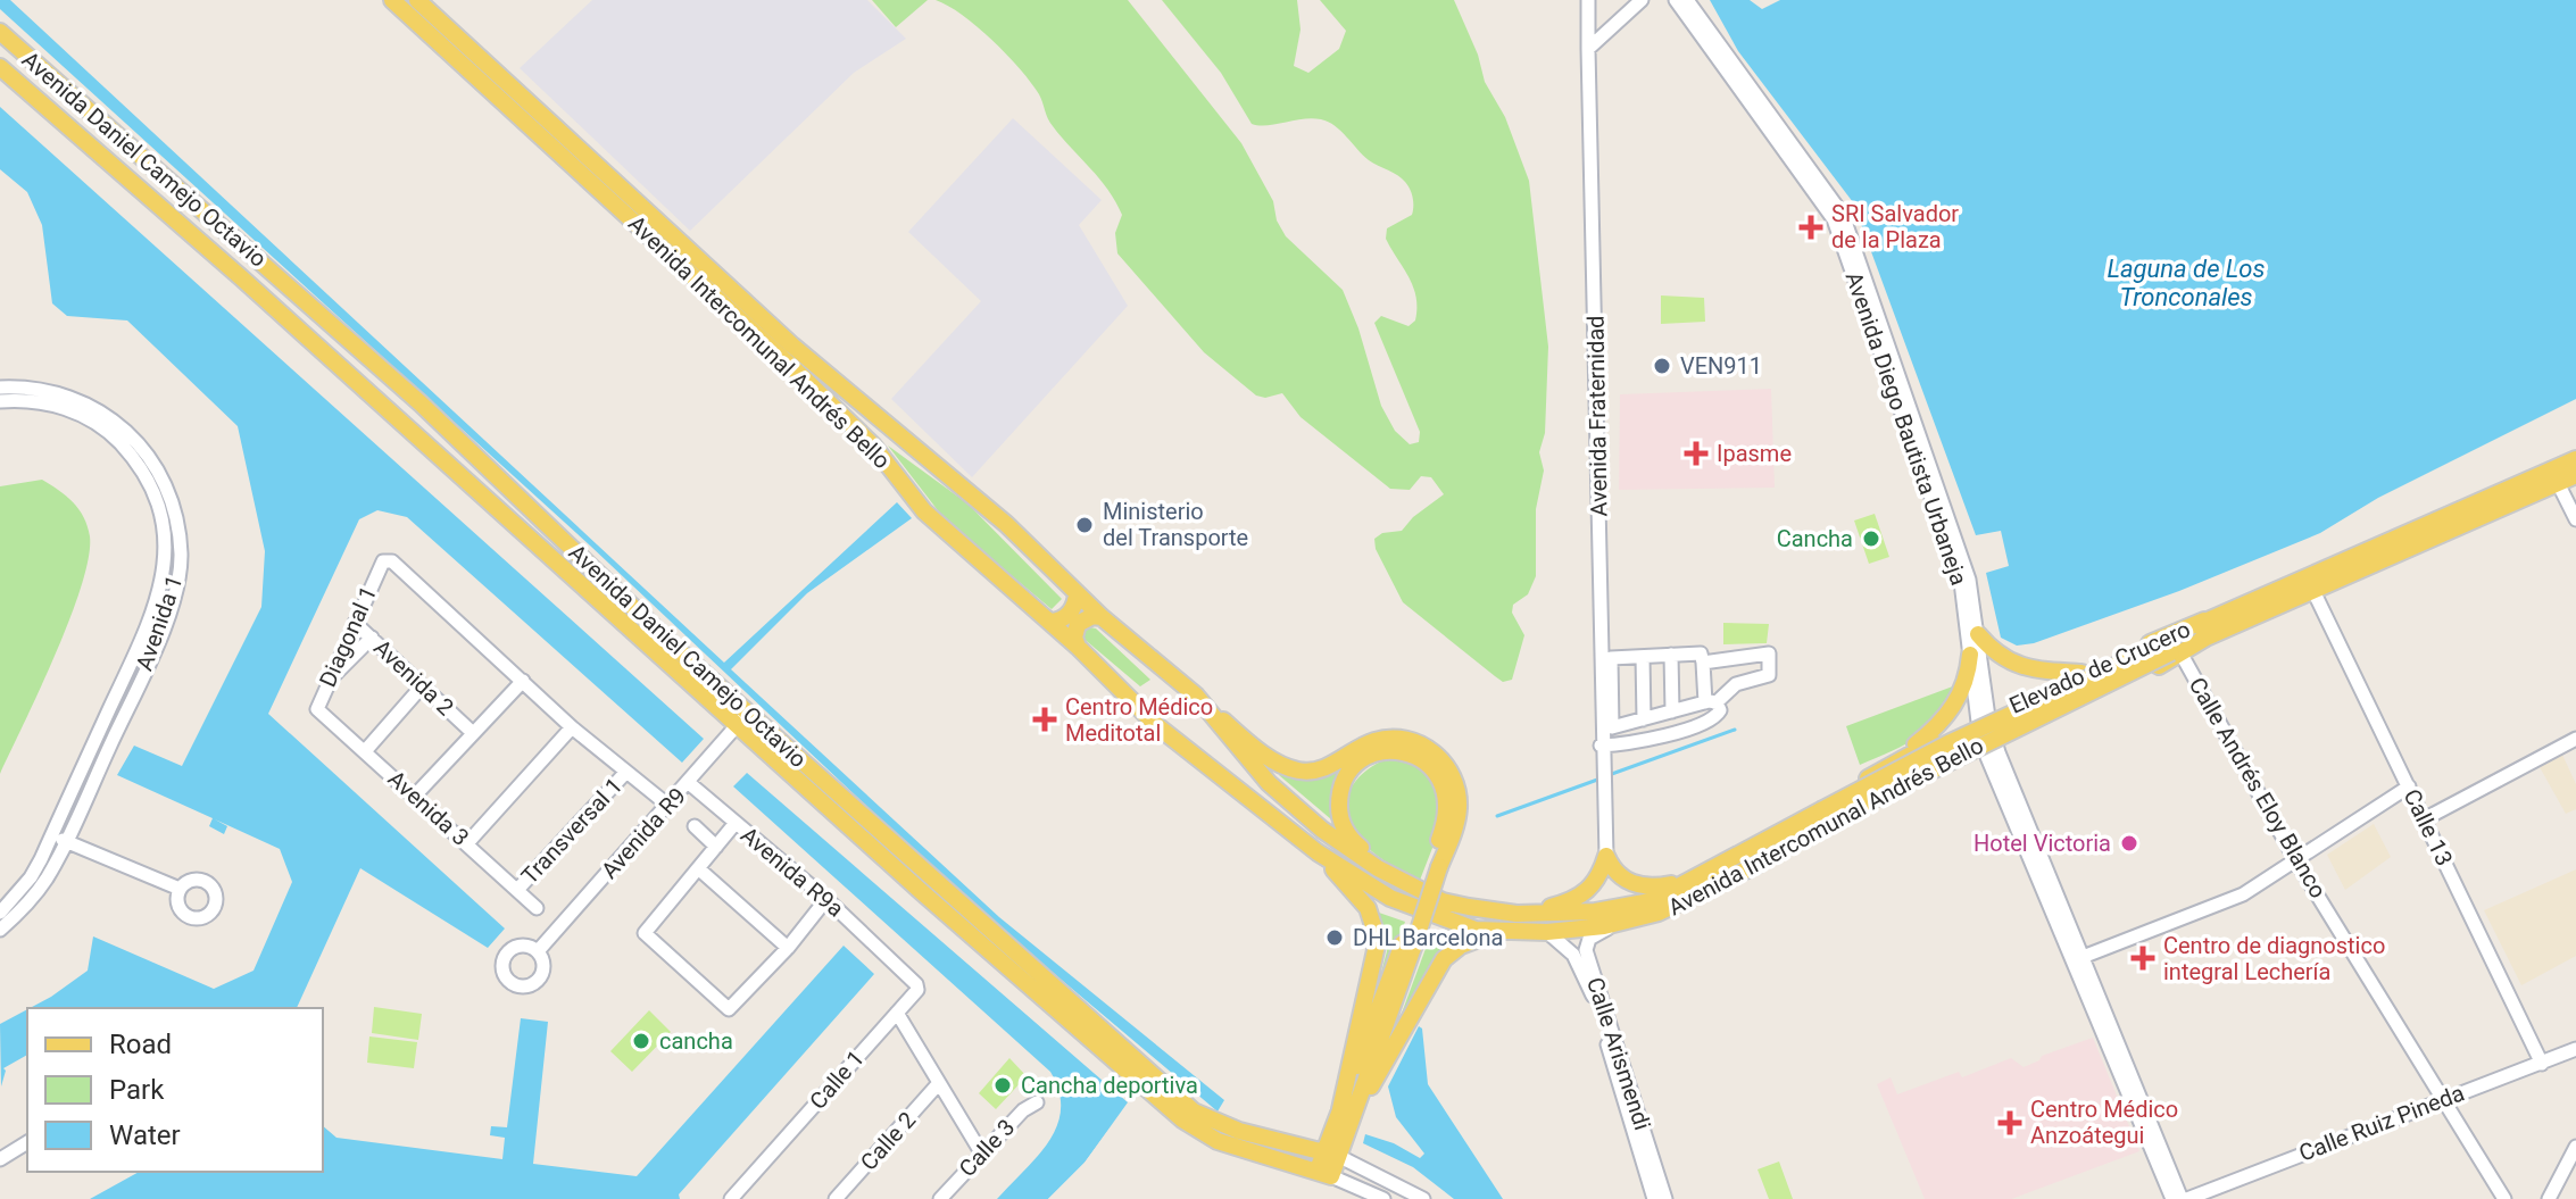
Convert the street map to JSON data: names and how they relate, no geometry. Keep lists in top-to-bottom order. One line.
{"streets":{"main road":["Avenida Daniel Camejo Octavio","Avenida Intercomunal Andrés Bello","Elevado de Crucero"],"street":["Avenida Fraternidad","Avenida Diego Bautista Urbaneja","Avenida 1","Diagonal 1","Avenida 2","Calle Andrés Eloy Blanco","Avenida 3","Calle 13","Transversal 1","Avenida R9","Avenida R9a","Calle Arismendi","Calle 1","Calle Ruiz Pineda","Calle 2","Calle 3"]},"crossings":[["Avenida Daniel Camejo Octavio","Avenida R9"],["Avenida Intercomunal Andrés Bello","Elevado de Crucero"],["Avenida Intercomunal Andrés Bello","Calle Andrés Eloy Blanco"],["Avenida Intercomunal Andrés Bello","Calle 13"],["Avenida Intercomunal Andrés Bello","Calle Arismendi"],["Avenida Diego Bautista Urbaneja","Elevado de Crucero"],["Avenida Diego Bautista Urbaneja","Calle Ruiz Pineda"],["Diagonal 1","Avenida 2"],["Diagonal 1","Avenida 3"],["Elevado de Crucero","Calle Andrés Eloy Blanco"],["Calle Andrés Eloy Blanco","Calle Ruiz Pineda"],["Avenida 3","Transversal 1"],["Calle 13","Calle Ruiz Pineda"],["Avenida R9","Avenida R9a"],["Avenida R9a","Calle 1"]],"water":["Laguna de Los Tronconales"],"places":{"health":["SRI Salvador de la Plaza","Ipasme","Centro Médico Meditotal","Centro de diagnostico integral Lechería","Centro Médico Anzoátegui"],"other":["VEN911","Ministerio del Transporte","Cancha","Hotel Victoria","DHL Barcelona","cancha","Cancha deportiva"]},"legend":["Road","Park","Water"]}
